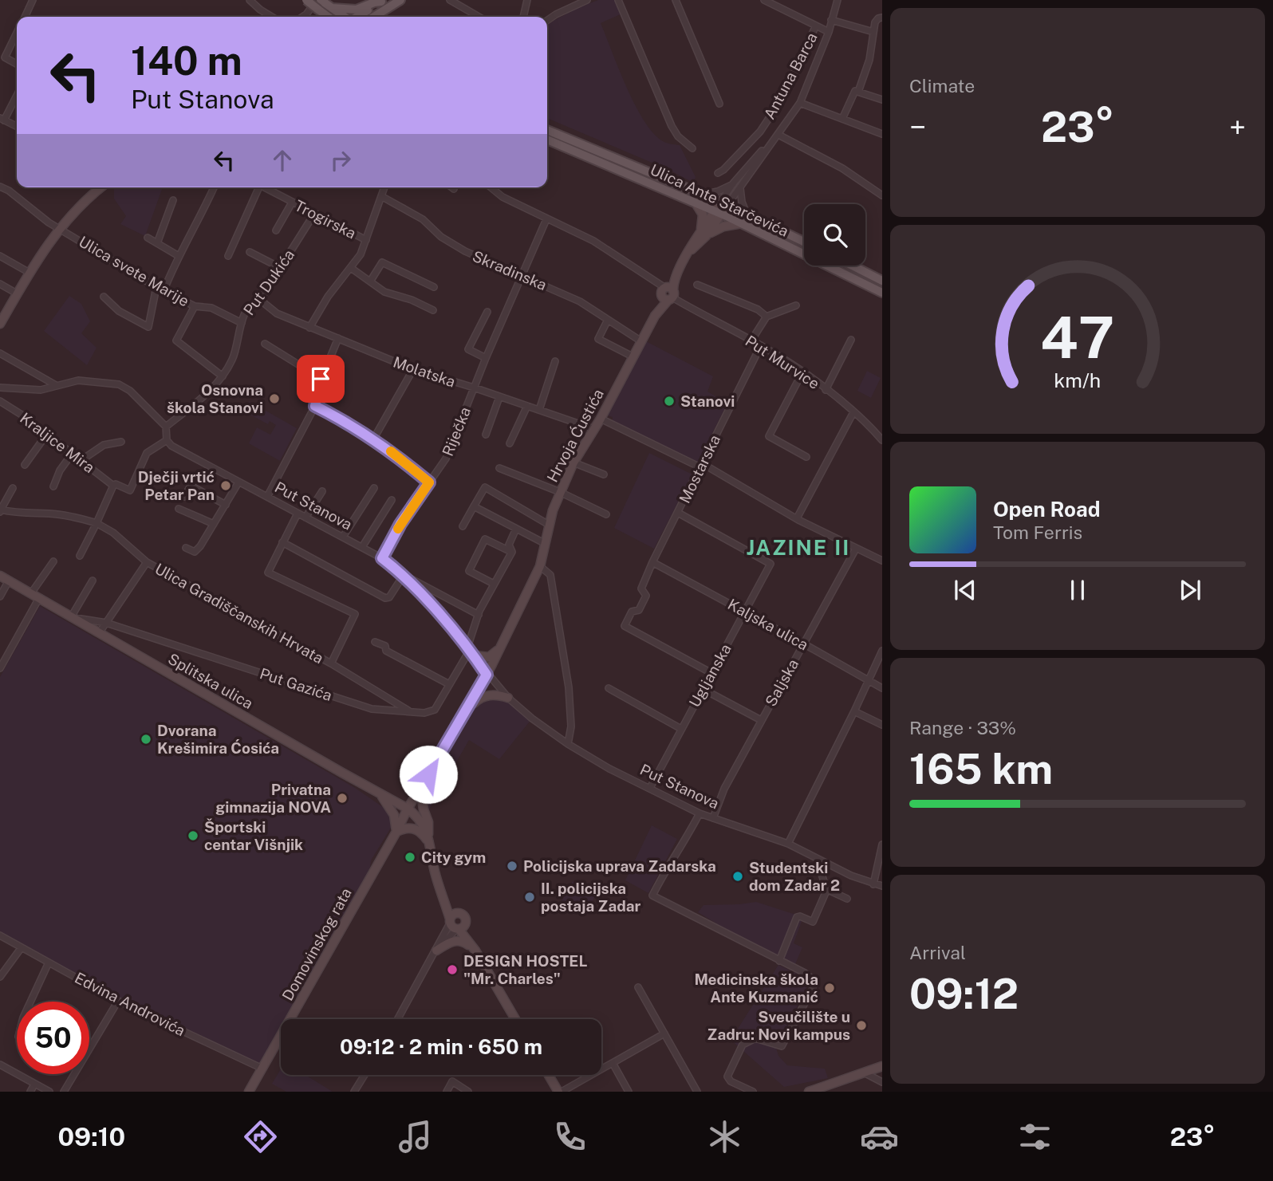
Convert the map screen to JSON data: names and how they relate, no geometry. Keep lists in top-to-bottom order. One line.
{"streets":{"main road":["Ulica Ante Starčevića","Hrvoja Ćustića","Splitska ulica","Domovinskog rata"],"street":["Antuna Barca","Trogirska","Skradinska","Ulica svete Marije","Put Dukića","Put Murvice","Molatska","Riječka","Kraljice Mira","Mostarska","Put Stanova","Ulica Gradiščanskih Hrvata","Kaljska ulica","Ugljanska","Saljska","Put Gazića","Edvina Androvića"]},"crossings":[["Ulica Ante Starčevića","Hrvoja Ćustića"],["Trogirska","Put Dukića"],["Skradinska","Riječka"],["Skradinska","Hrvoja Ćustića"],["Ulica svete Marije","Put Dukića"],["Put Dukića","Molatska"],["Put Murvice","Riječka"],["Put Murvice","Hrvoja Ćustića"],["Put Murvice","Mostarska"],["Molatska","Riječka"],["Molatska","Hrvoja Ćustića"],["Riječka","Put Stanova"],["Mostarska","Kaljska ulica"],["Mostarska","Ugljanska"],["Put Stanova","Ugljanska"],["Put Stanova","Saljska"],["Put Stanova","Put Gazića"],["Put Stanova","Domovinskog rata"],["Ulica Gradiščanskih Hrvata","Put Gazića"],["Kaljska ulica","Ugljanska"],["Kaljska ulica","Saljska"],["Splitska ulica","Put Gazića"],["Splitska ulica","Domovinskog rata"],["Domovinskog rata","Edvina Androvića"]],"districts":["JAZINE II"],"places":["Osnovna škola Stanovi","Stanovi","Dječji vrtić Petar Pan","Dvorana Krešimira Ćosića","Privatna gimnazija NOVA","Športski centar Višnjik","City gym","Policijska uprava Zadarska","Studentski dom Zadar 2","II. policijska postaja Zadar","DESIGN HOSTEL \"Mr. Charles\"","Medicinska škola Ante Kuzmanić","Sveučilište u Zadru: Novi kampus"],"page":{"tile":["Climate",["Range · 33%","165 km"],["Arrival","09:12"]],"turn":["140 m","Put Stanova"],"heat":["−","23°","+"],"song":["Open Road","Tom Ferris"],"limit":"50","trip":"09:12 · 2 min · 650 m","tabs":["09:10","23°"],"gauge":["47","km/h"]}}
